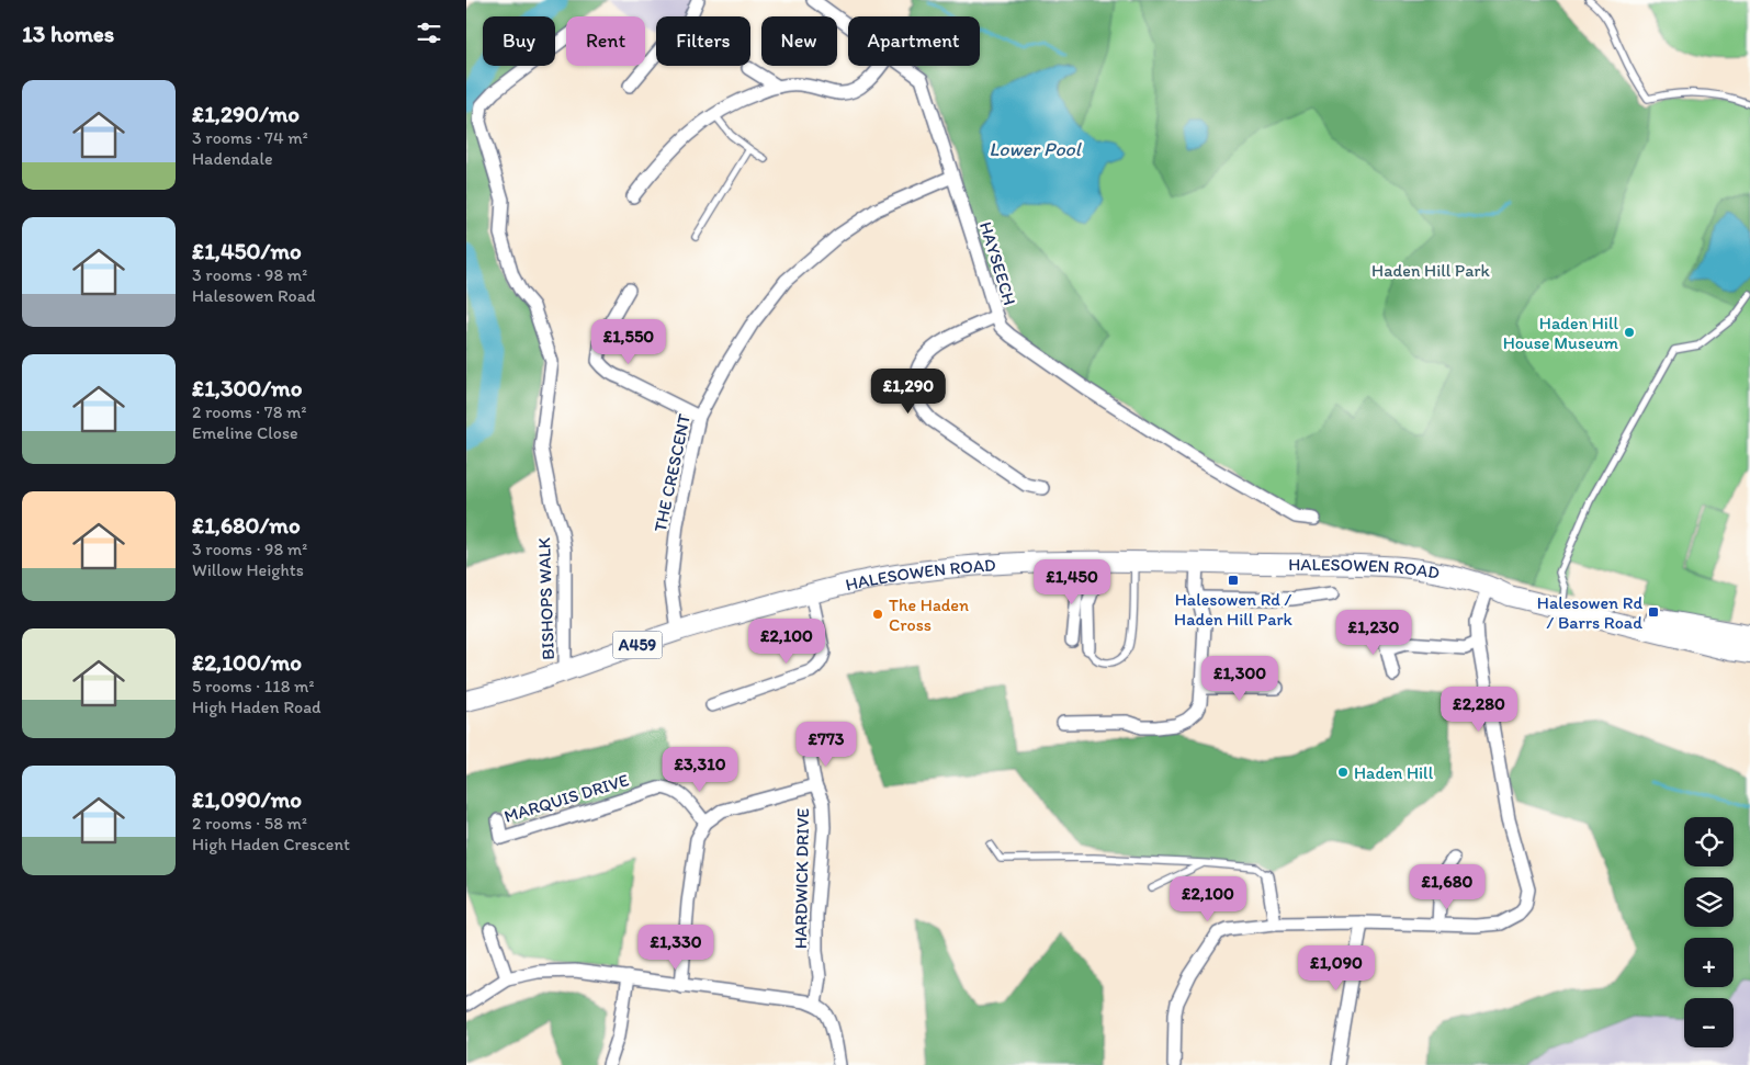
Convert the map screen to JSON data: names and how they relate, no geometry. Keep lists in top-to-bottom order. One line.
{"streets":{"main road":["HALESOWEN ROAD","A459"],"street":["HAYSEECH","THE CRESCENT","BISHOPS WALK","MARQUIS DRIVE","HARDWICK DRIVE"]},"crossings":[["HAYSEECH","THE CRESCENT"],["THE CRESCENT","HALESOWEN ROAD"],["HALESOWEN ROAD","BISHOPS WALK"],["MARQUIS DRIVE","HARDWICK DRIVE"]],"water":["Lower Pool"],"parks":["Haden Hill Park"],"places":{"other":["Haden Hill House Museum","The Haden Cross","Haden Hill"],"transit":["Halesowen Rd / Haden Hill Park","Halesowen Rd / Barrs Road"]},"page":{"heading":"13 homes","chip":["Buy","Rent","Filters","New","Apartment"],"list":[{"name":"£1,290/mo","note":"3 rooms · 74 m² · Hadendale"},{"name":"£1,450/mo","note":"3 rooms · 98 m² · Halesowen Road"},{"name":"£1,300/mo","note":"2 rooms · 78 m² · Emeline Close"},{"name":"£1,680/mo","note":"3 rooms · 98 m² · Willow Heights"},{"name":"£2,100/mo","note":"5 rooms · 118 m² · High Haden Road"},{"name":"£1,090/mo","note":"2 rooms · 58 m² · High Haden Crescent"}],"price":["£1,550","£1,290","£1,450","£1,230","£2,100","£1,300","£2,280","£773","£3,310","£1,680","£2,100","£1,330","£1,090"],"map_buttons":["+","−"]}}
